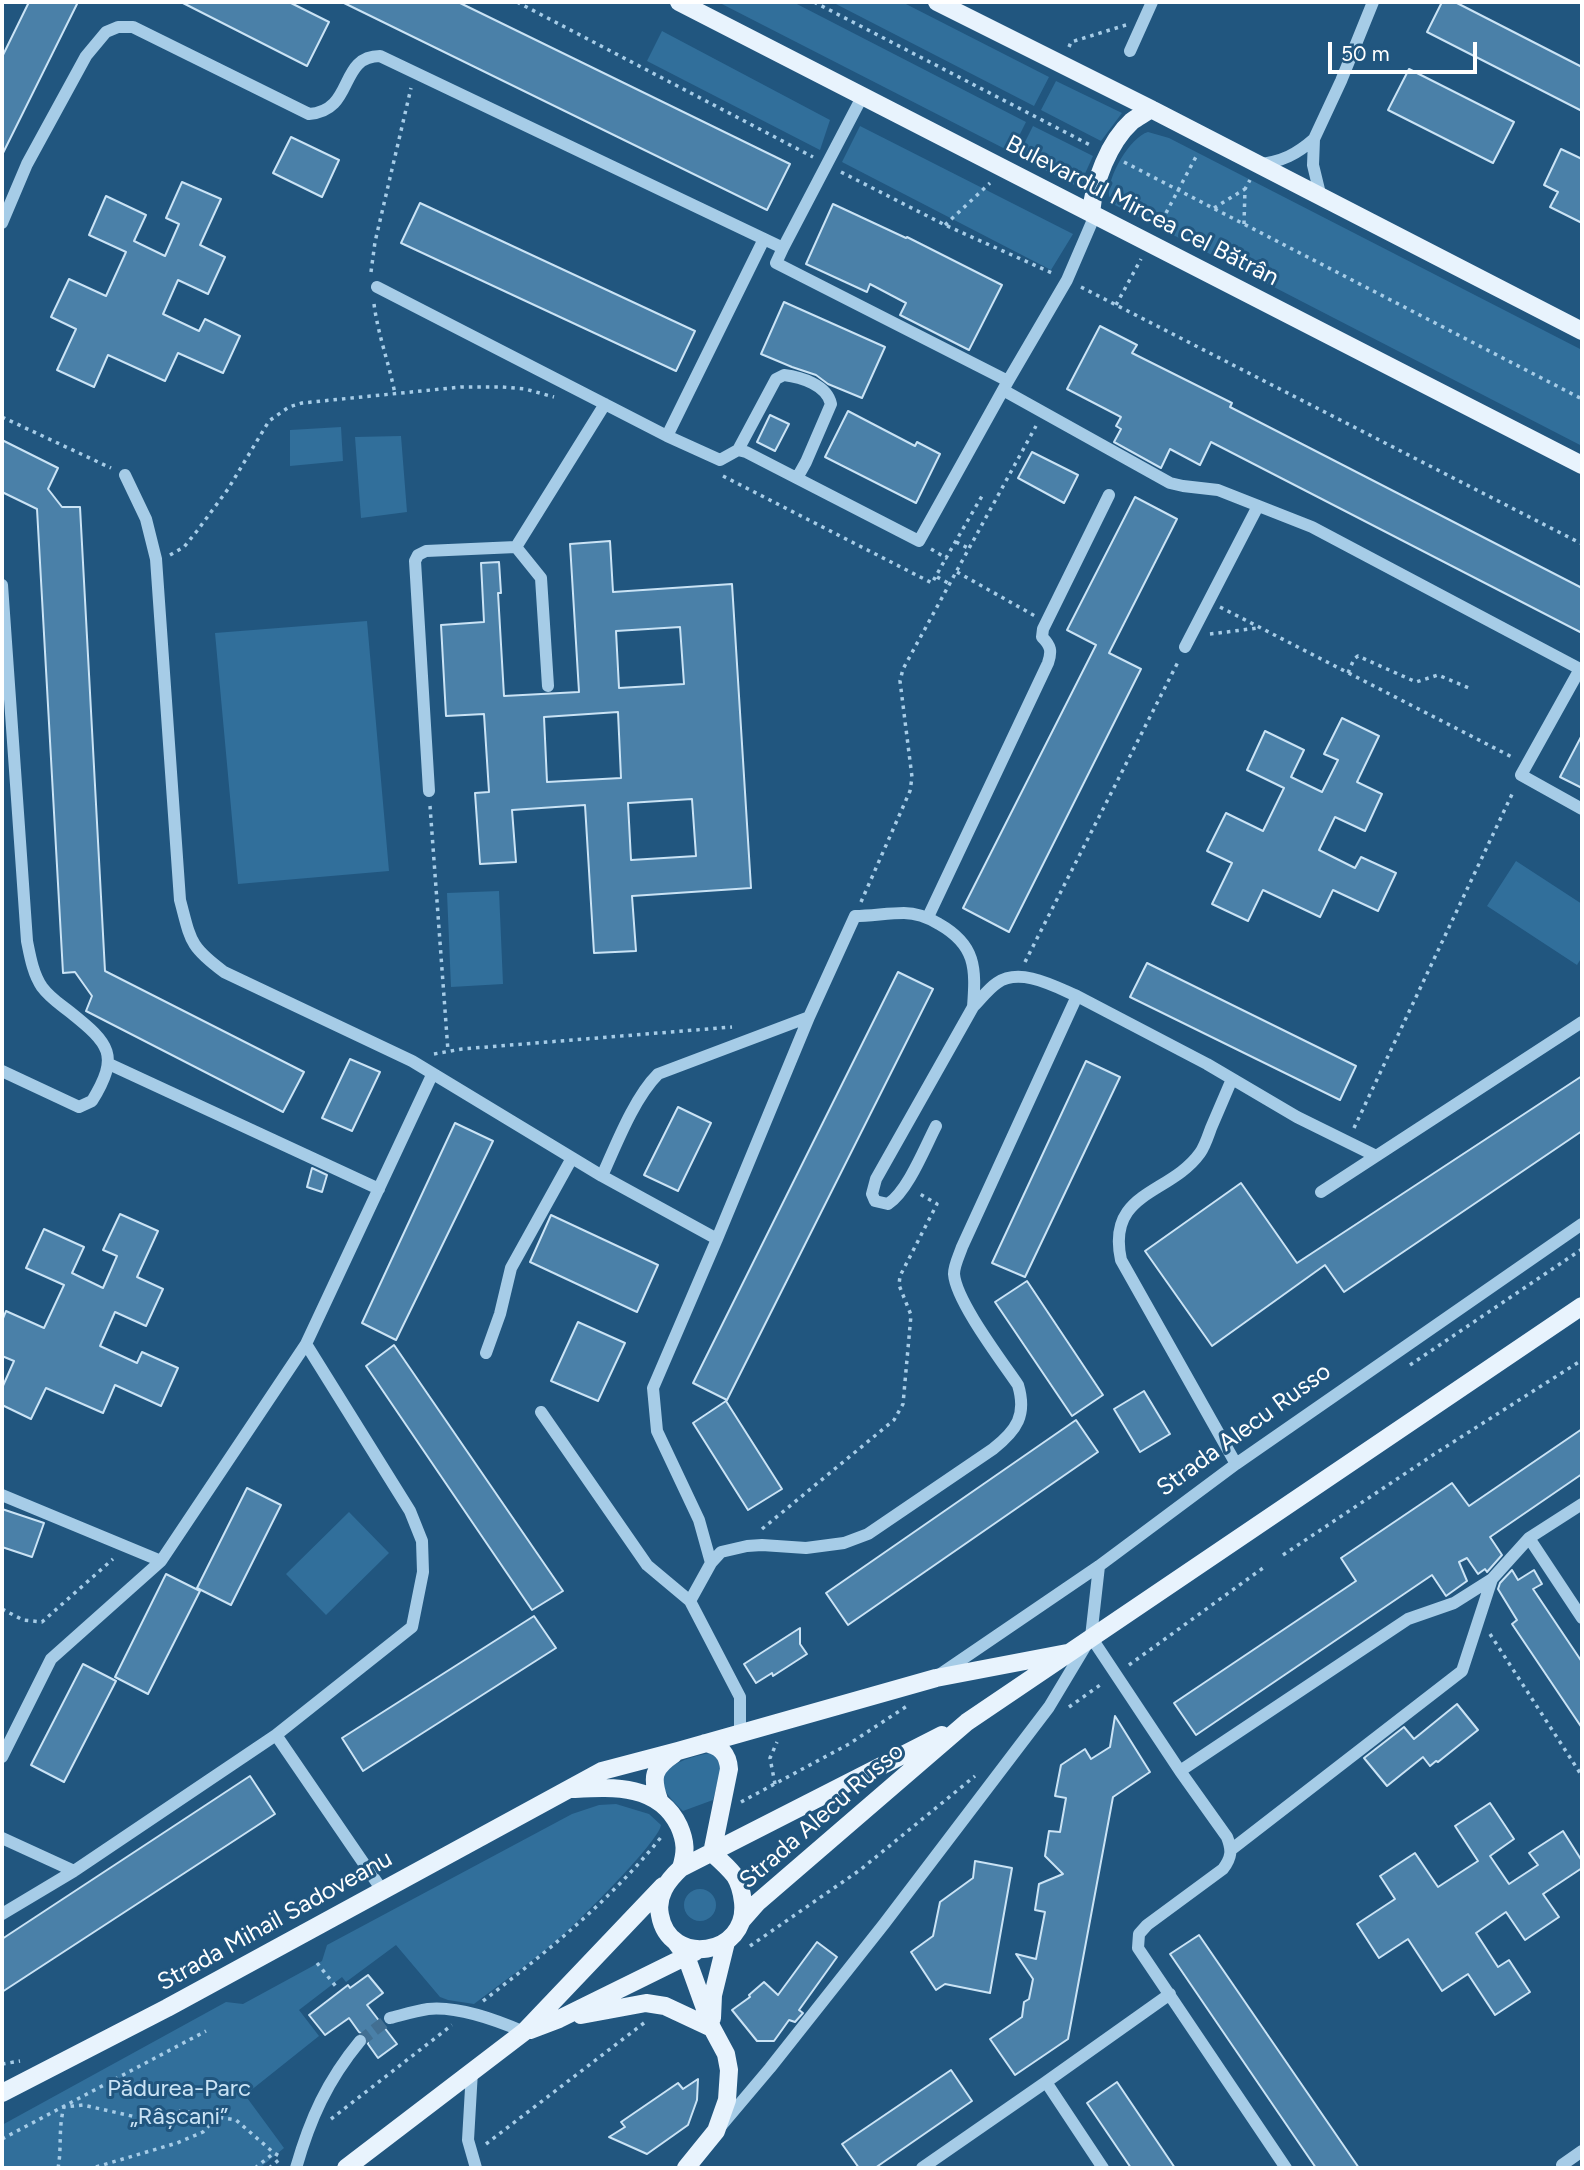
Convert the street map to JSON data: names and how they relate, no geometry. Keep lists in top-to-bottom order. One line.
{"streets":{"main road":["Bulevardul Mircea cel Bătrân","Strada Alecu Russo","Strada Mihail Sadoveanu"]},"crossings":[["Strada Alecu Russo","Strada Mihail Sadoveanu"]],"parks":["Pădurea-Parc „Râșcani”"],"scale_bar":"50 m"}
